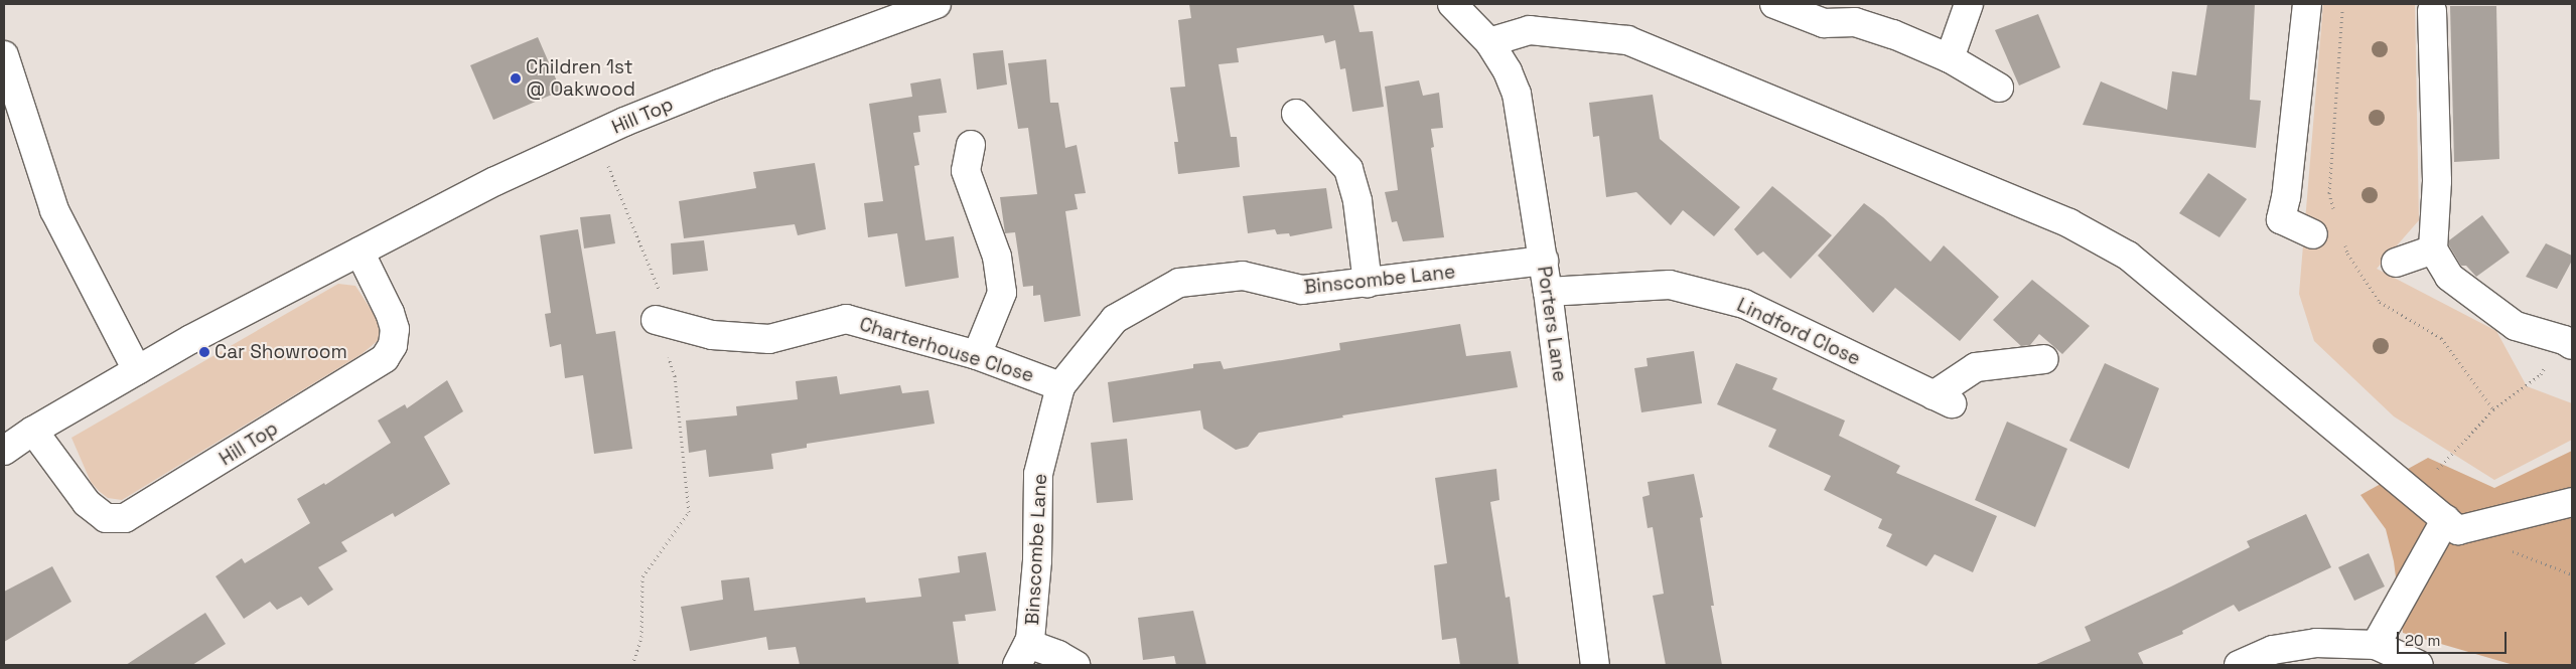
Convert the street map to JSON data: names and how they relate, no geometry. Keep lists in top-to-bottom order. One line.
{"streets":{"street":["Hill Top","Binscombe Lane","Porters Lane","Lindford Close","Charterhouse Close"]},"crossings":[["Binscombe Lane","Porters Lane"],["Binscombe Lane","Charterhouse Close"],["Porters Lane","Lindford Close"]],"places":["Children 1st @ Oakwood","Car Showroom"],"scale_bar":"20 m"}
